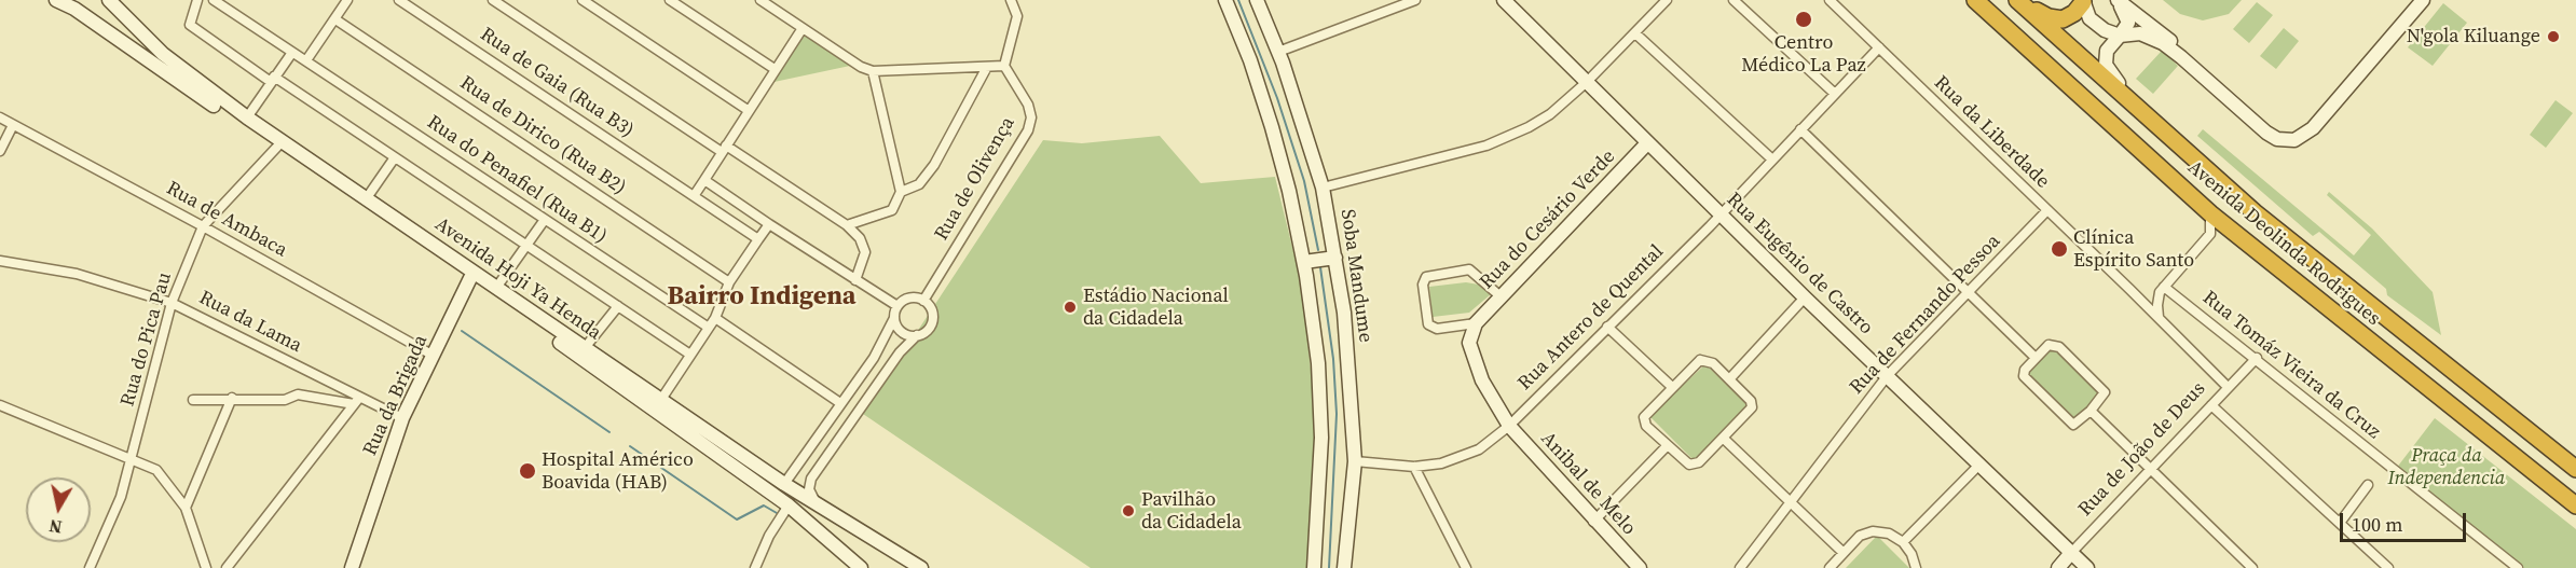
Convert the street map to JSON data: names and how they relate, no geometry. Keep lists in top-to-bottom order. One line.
{"streets":{"highway":["Avenida Deolinda Rodrigues"],"main road":["Rua do Cesário Verde","Rua Eugênio de Castro","Soba Mandume","Avenida Hoji Ya Henda","Rua da Brigada","Rua de João de Deus","Anibal de Melo"],"street":["Rua de Gaia (Rua B3)","Rua da Liberdade","Rua de Dirico (Rua B2)","Rua de Olivença","Rua do Penafiel (Rua B1)","Rua de Ambaca","Rua de Fernando Pessoa","Rua Antero de Quental","Rua da Lama","Rua do Pica Pau","Rua Tomáz Vieira da Cruz"]},"crossings":[["Rua da Liberdade","Rua de Fernando Pessoa"],["Rua da Liberdade","Rua Antero de Quental"],["Rua da Liberdade","Rua de João de Deus"],["Rua de Ambaca","Rua do Pica Pau"],["Rua de Ambaca","Rua da Brigada"],["Rua do Cesário Verde","Rua Eugênio de Castro"],["Rua do Cesário Verde","Anibal de Melo"],["Rua Eugênio de Castro","Rua de Fernando Pessoa"],["Rua Eugênio de Castro","Rua Antero de Quental"],["Rua Eugênio de Castro","Rua de João de Deus"],["Soba Mandume","Rua Antero de Quental"],["Avenida Hoji Ya Henda","Rua do Pica Pau"],["Avenida Hoji Ya Henda","Rua da Brigada"],["Rua Antero de Quental","Anibal de Melo"],["Rua da Lama","Rua do Pica Pau"],["Rua da Lama","Rua da Brigada"],["Rua Tomáz Vieira da Cruz","Rua de João de Deus"]],"districts":["Bairro Indigena"],"parks":["Praça da Independencia"],"places":["Centro Médico La Paz","N'gola Kiluange","Clínica Espírito Santo","Estádio Nacional da Cidadela","Hospital Américo Boavida (HAB)","Pavilhão da Cidadela"],"scale_bar":"100 m","north":"bottom"}
